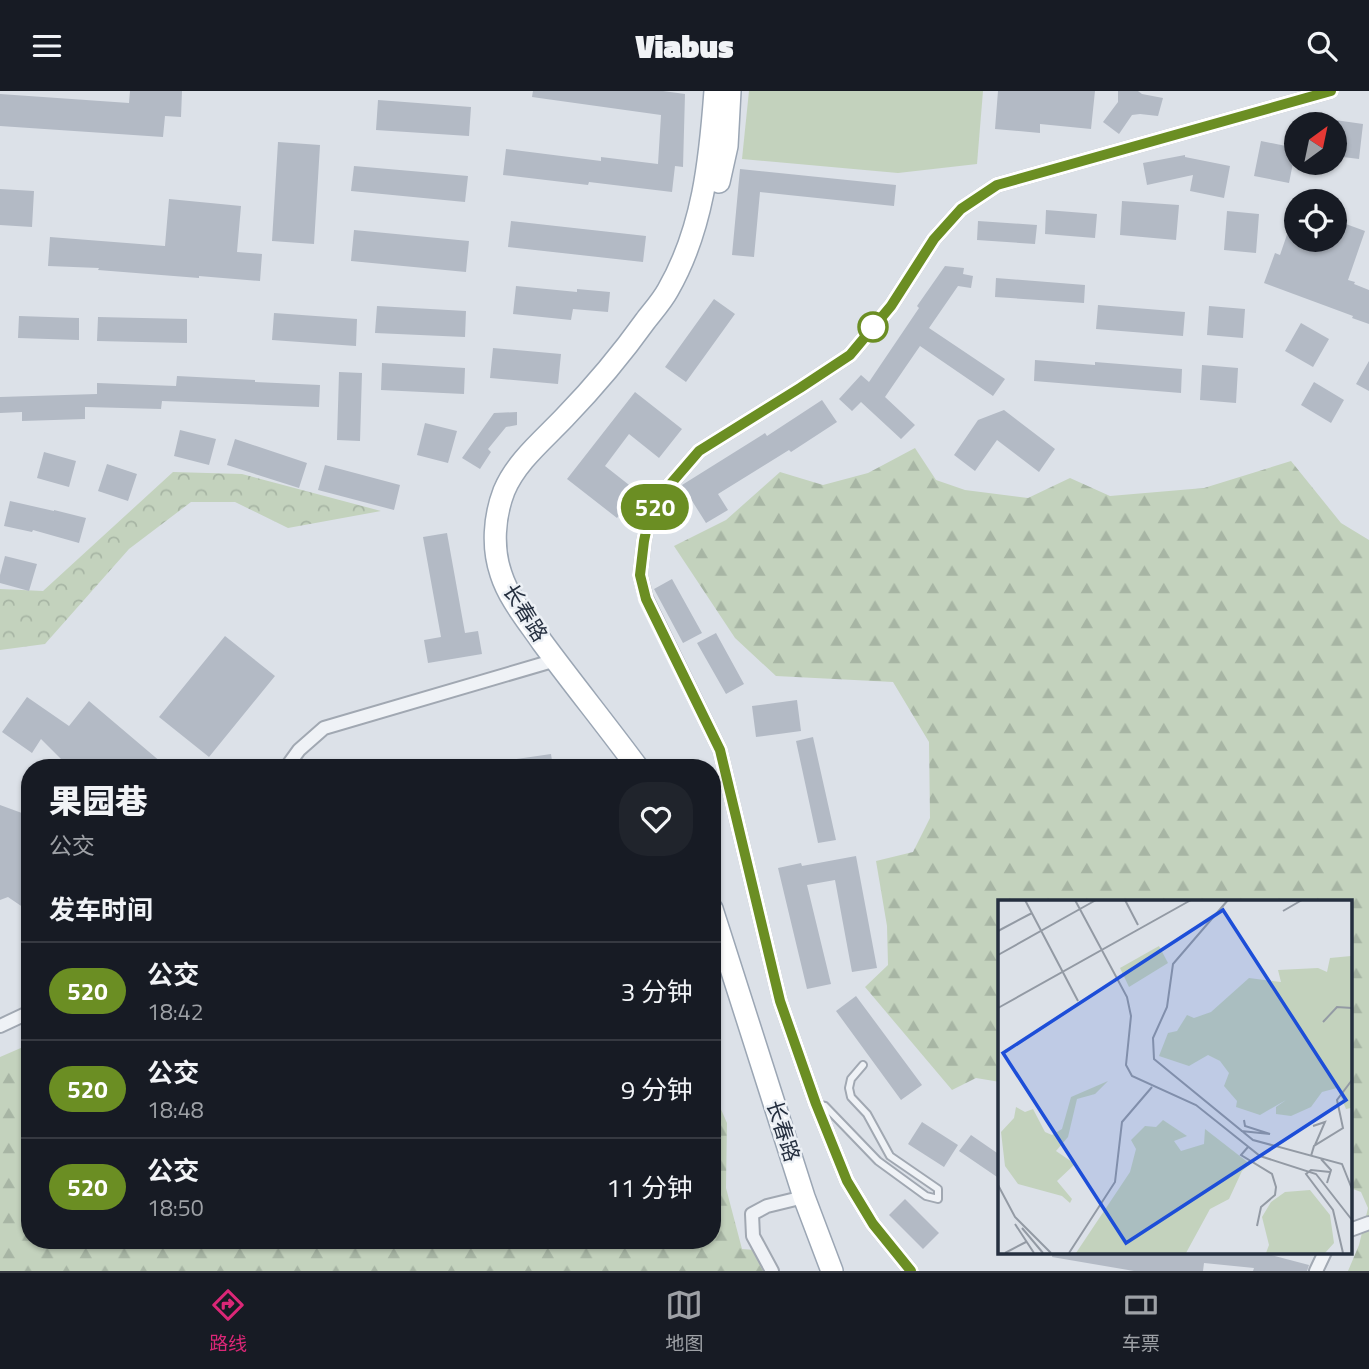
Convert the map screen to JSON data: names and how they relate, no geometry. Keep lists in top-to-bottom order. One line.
{"streets":{"main road":["长春路"]},"lines":["bus line 520"],"north":"top right","page":{"header":"Viabus","on_map":"520","heading":[["果园巷","公交"],"发车时间"],"list":[{"mark":"520","name":"公交","note":"18:42","value":"3 分钟"},{"mark":"520","name":"公交","note":"18:48","value":"9 分钟"},{"mark":"520","name":"公交","note":"18:50","value":"11 分钟"}],"tabs":["路线","地图","车票"]}}
